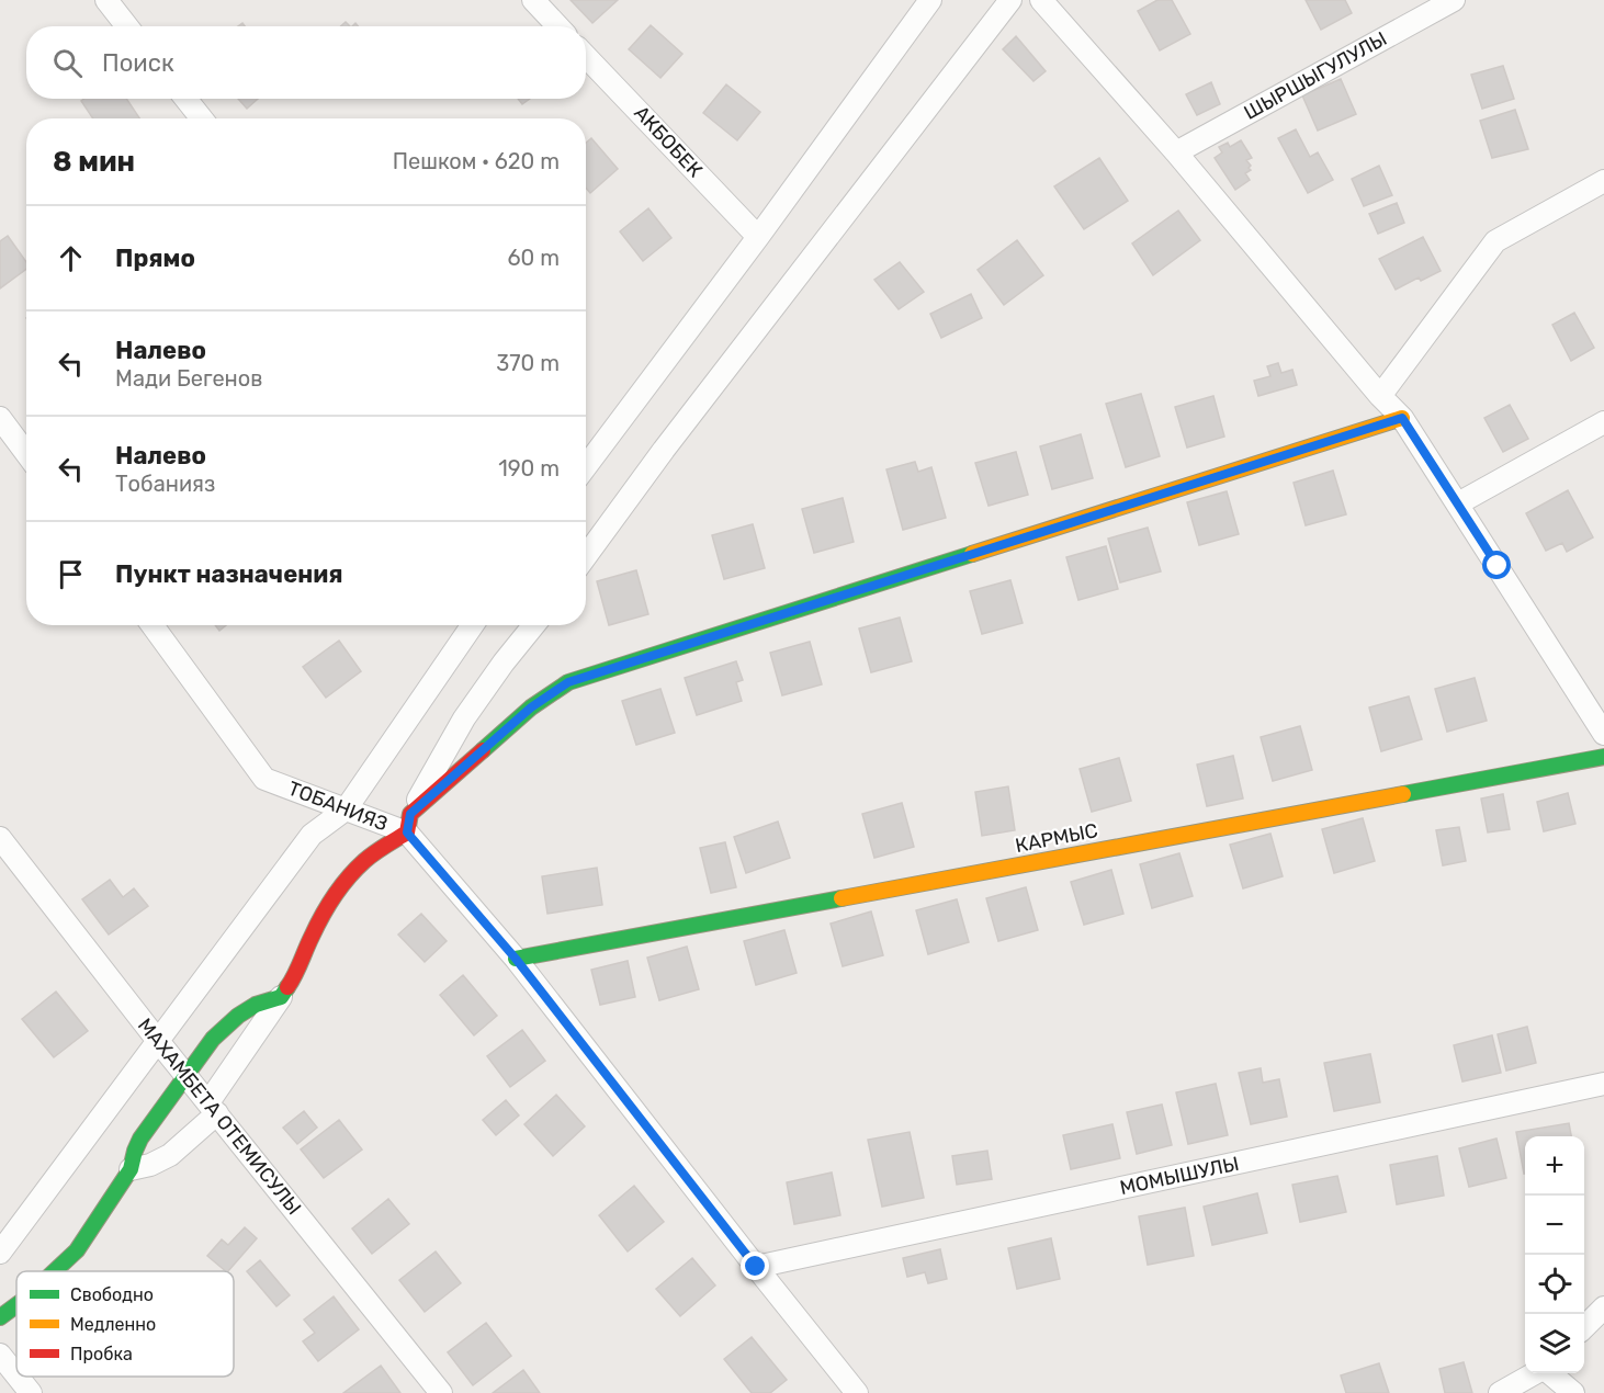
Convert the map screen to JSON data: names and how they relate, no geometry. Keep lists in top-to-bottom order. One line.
{"streets":{"street":["ШЫРШЫГУЛУЛЫ","АКБОБЕК","ТОБАНИЯЗ","КАРМЫС","МАХАМБЕТА ОТЕМИСУЛЫ","МОМЫШУЛЫ"]},"crossings":[["ТОБАНИЯЗ","КАРМЫС"],["ТОБАНИЯЗ","МОМЫШУЛЫ"]],"legend":["Свободно","Медленно","Пробка"],"page":{"search":"Поиск","heading":["8 мин","Пешком · 620 m"],"list":[["Прямо","60 m"],["Налево","Мади Бегенов","370 m"],["Налево","Тобанияз","190 m"],"Пункт назначения"],"map_buttons":["+","−"]}}
